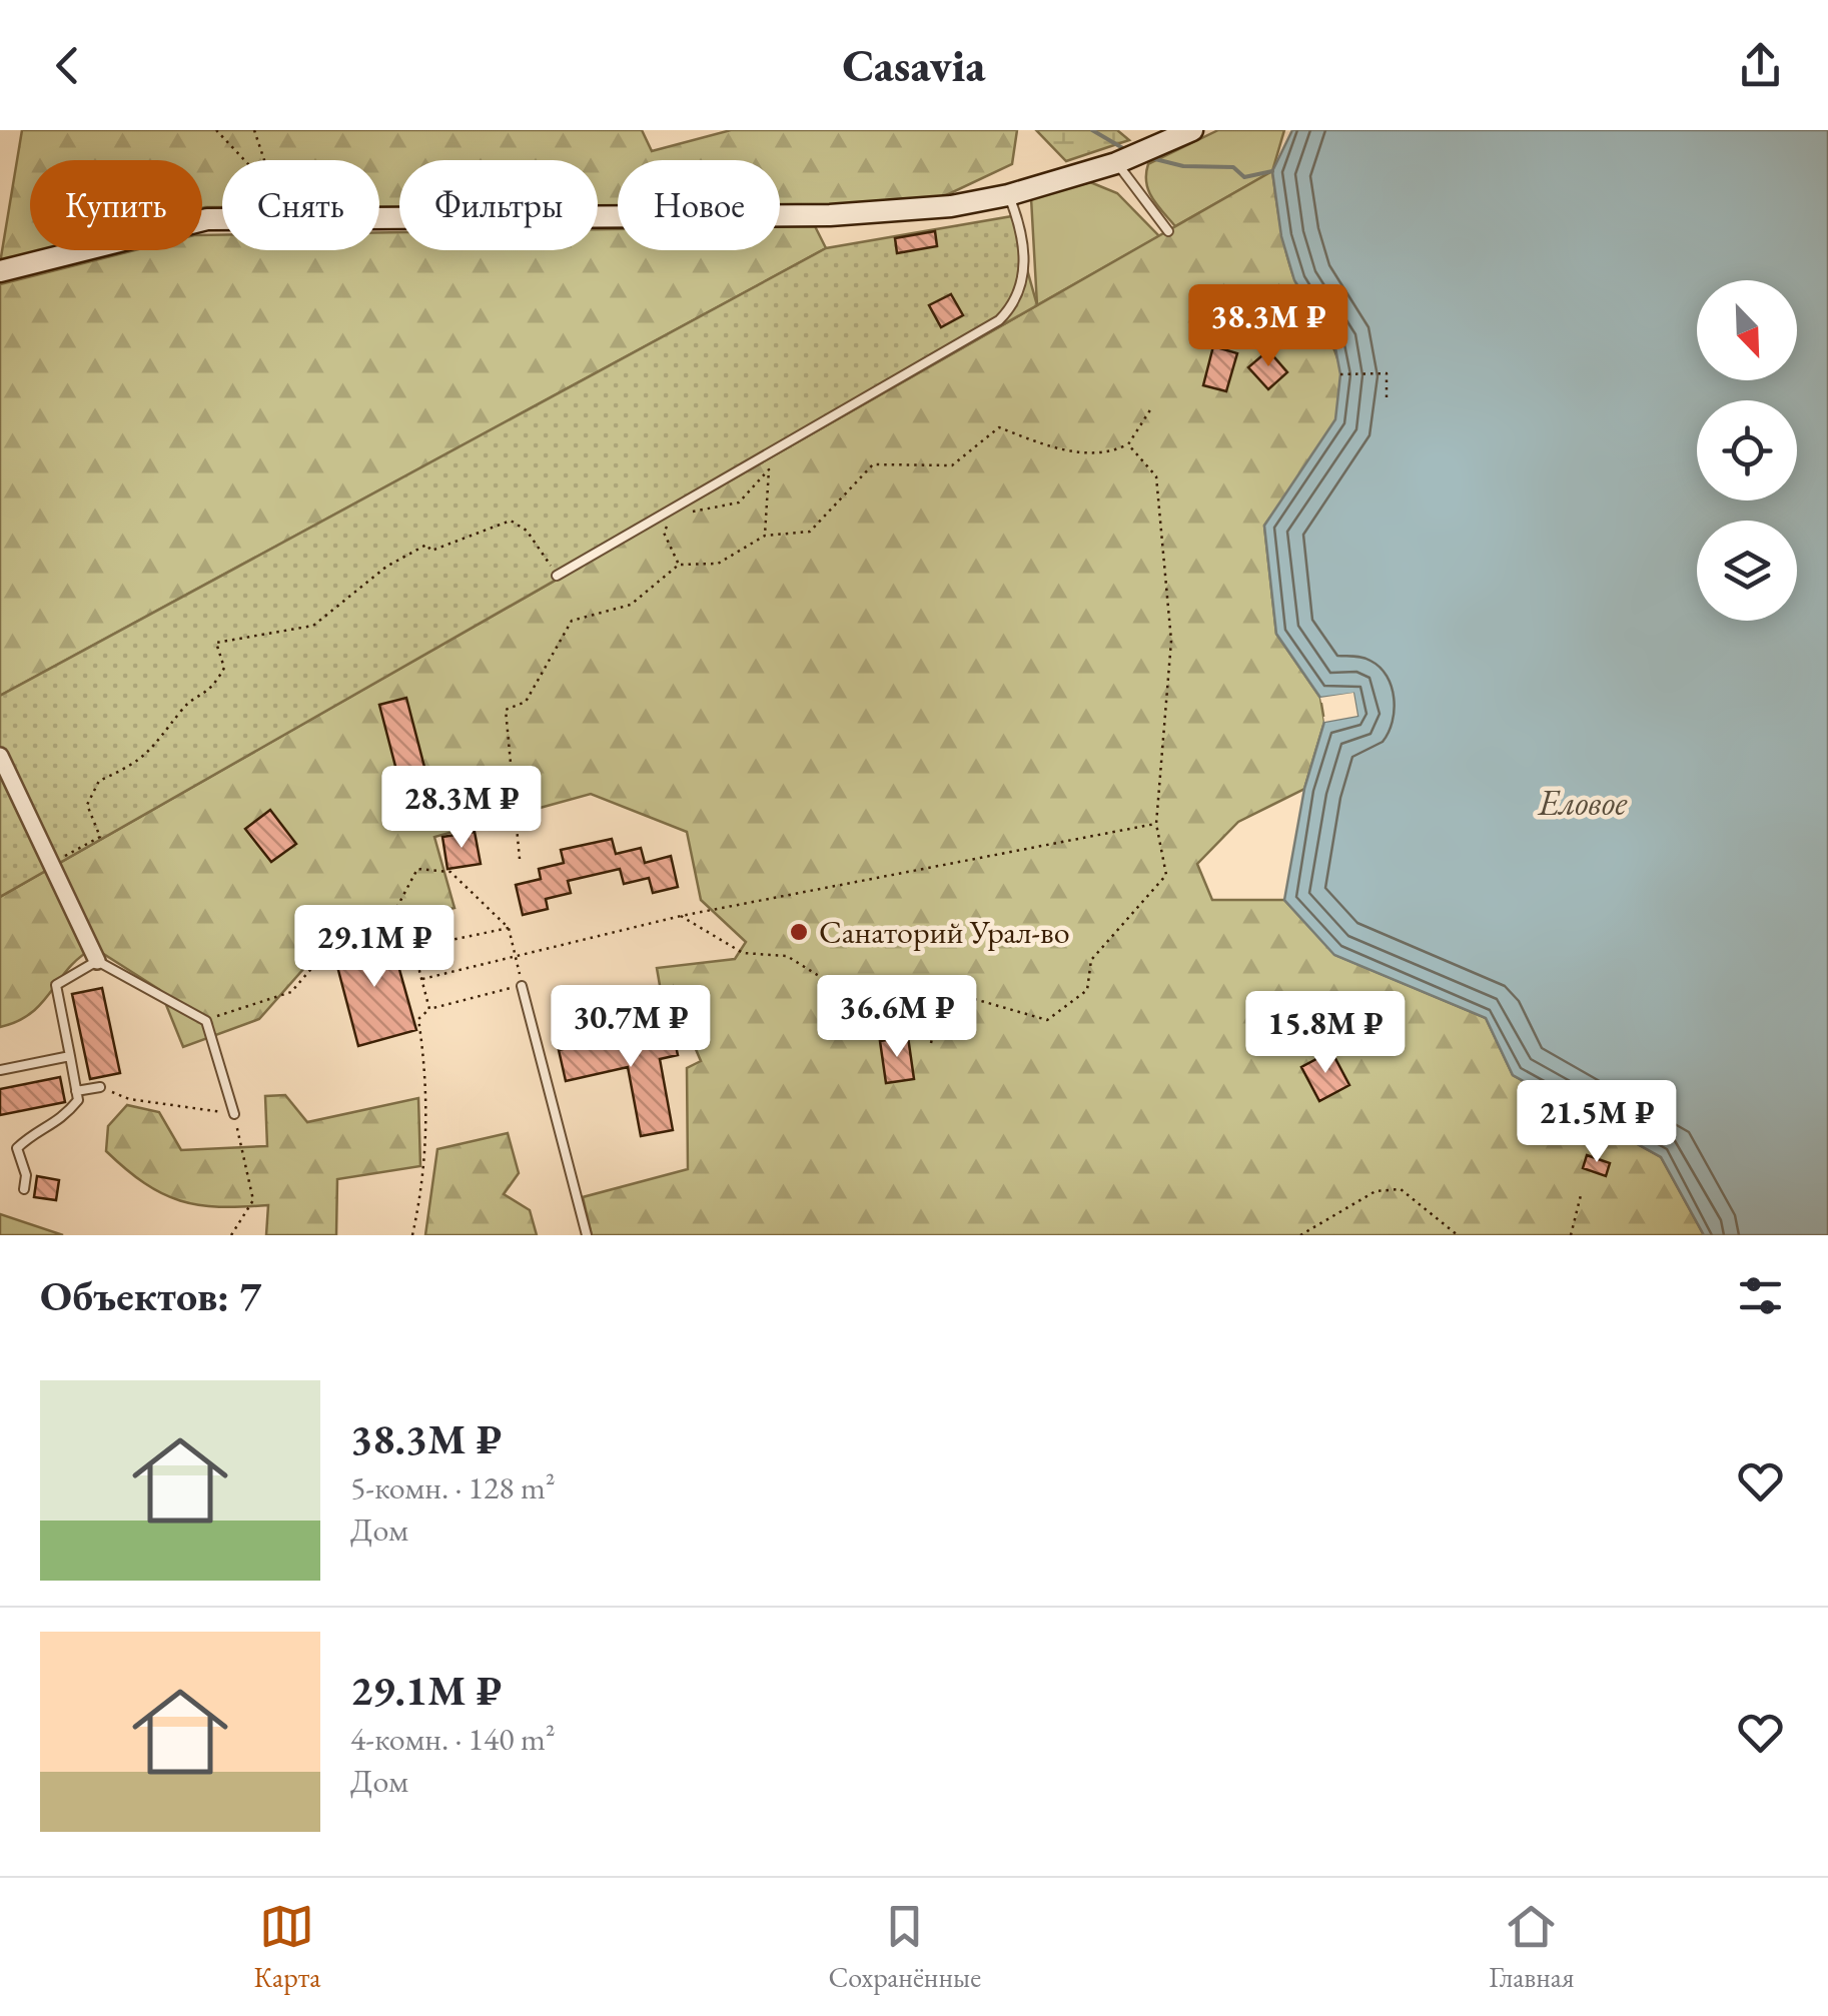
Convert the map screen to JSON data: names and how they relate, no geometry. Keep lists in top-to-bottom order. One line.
{"water":["Еловое"],"places":["Санаторий Урал-во"],"north":"bottom right","page":{"header":"Casavia","chip":["Купить","Снять","Фильтры","Новое"],"price":["38.3M ₽","28.3M ₽","29.1M ₽","36.6M ₽","30.7M ₽","15.8M ₽","21.5M ₽"],"heading":"Объектов: 7","list":[{"name":"38.3M ₽","note":"5-комн. · 128 m² · Дом"},{"name":"29.1M ₽","note":"4-комн. · 140 m² · Дом"}],"tabs":["Карта","Сохранённые","Главная"]}}
